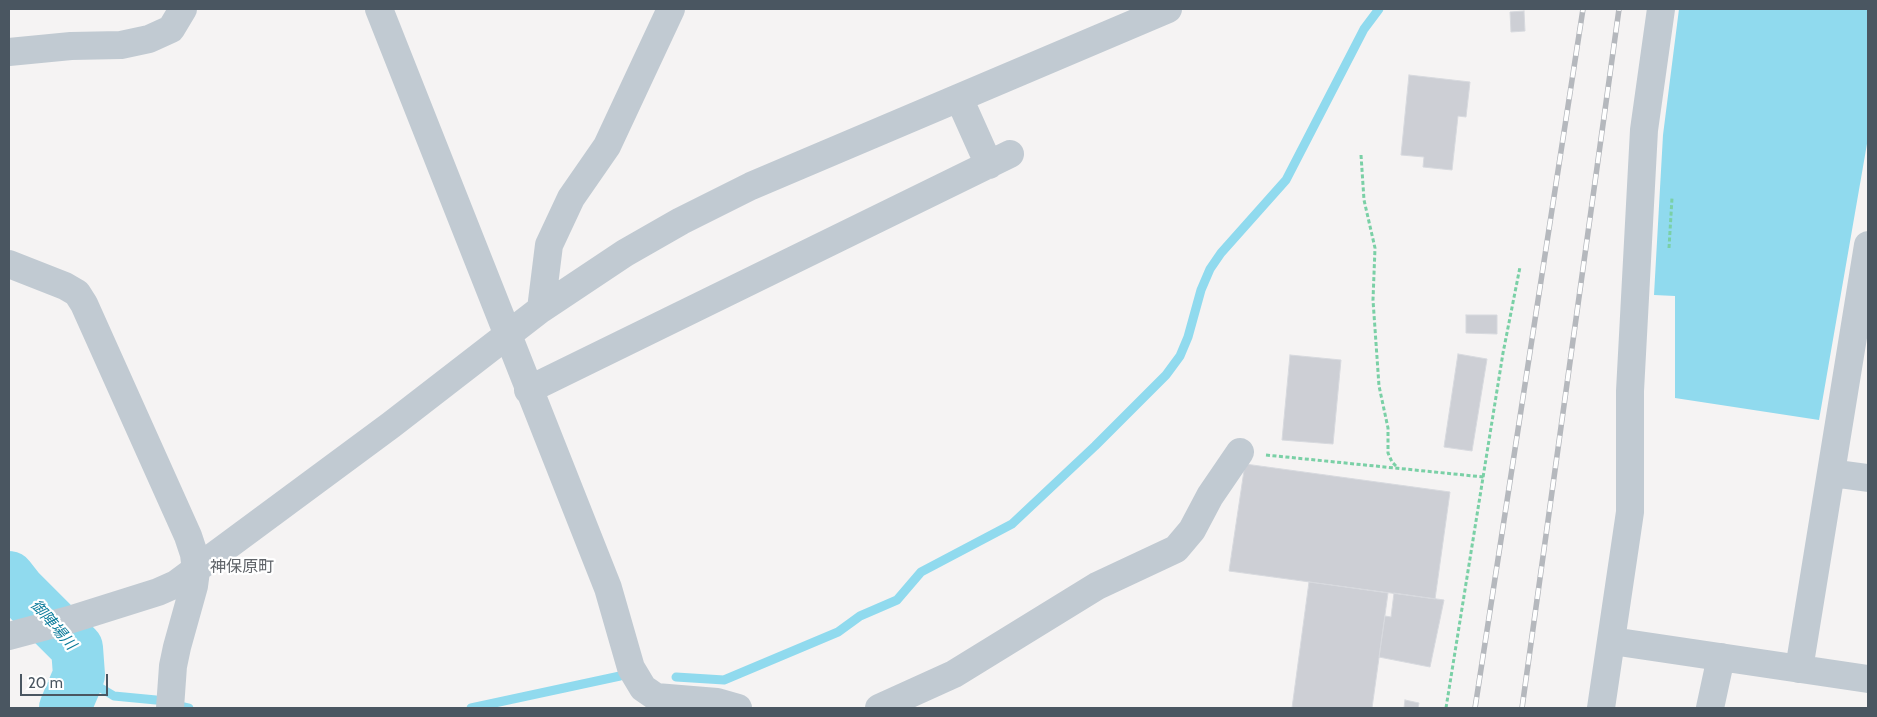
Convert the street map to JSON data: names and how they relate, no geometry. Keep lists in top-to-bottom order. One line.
{"districts":["神保原町"],"water":["御陣場川"],"scale_bar":"20 m"}
